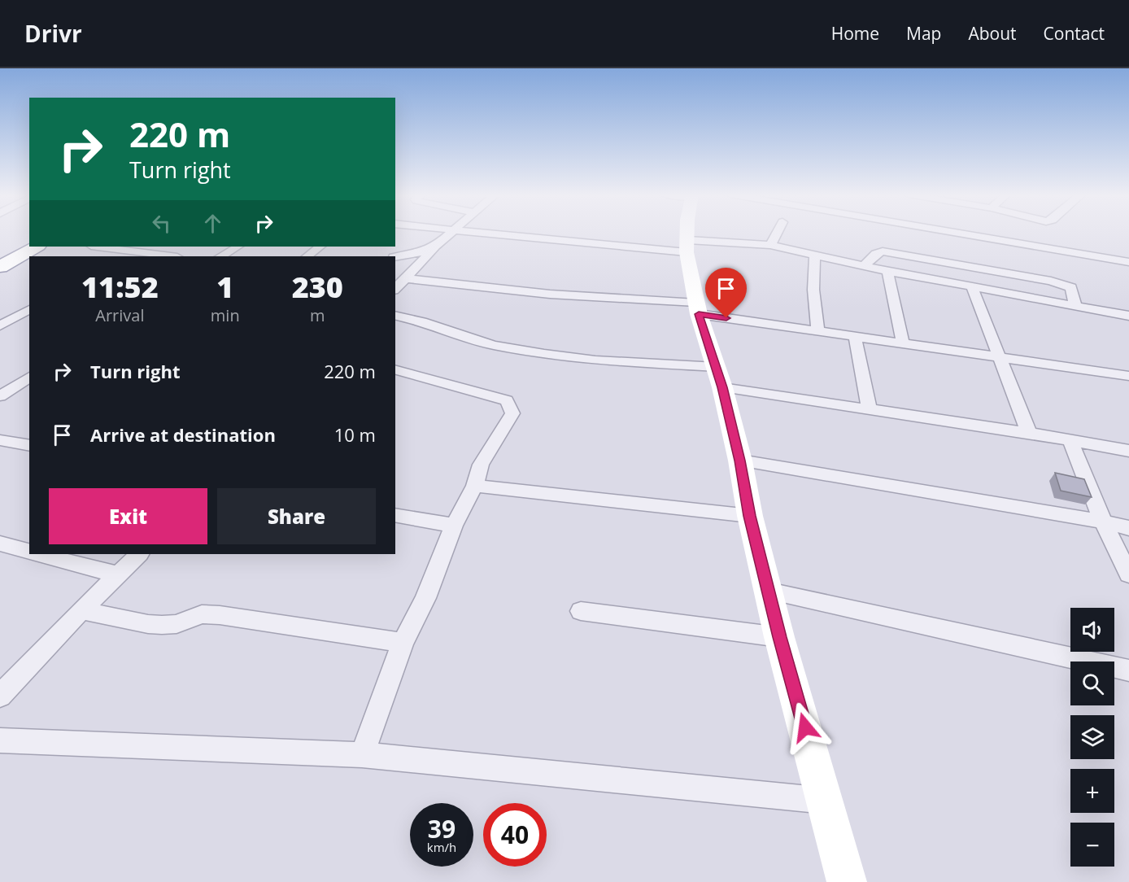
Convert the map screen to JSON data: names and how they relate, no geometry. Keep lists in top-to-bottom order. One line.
{"page":{"header":"Drivr","nav":["Home","Map","About","Contact"],"turn":["220 m","Turn right"],"eta":["11:52","Arrival","1","min","230","m"],"list":[{"name":"Turn right","value":"220 m"},{"name":"Arrive at destination","value":"10 m"}],"buttons":["Exit","Share"],"map_buttons":["+","−"],"speed":"39 km/h","limit":"40"}}
